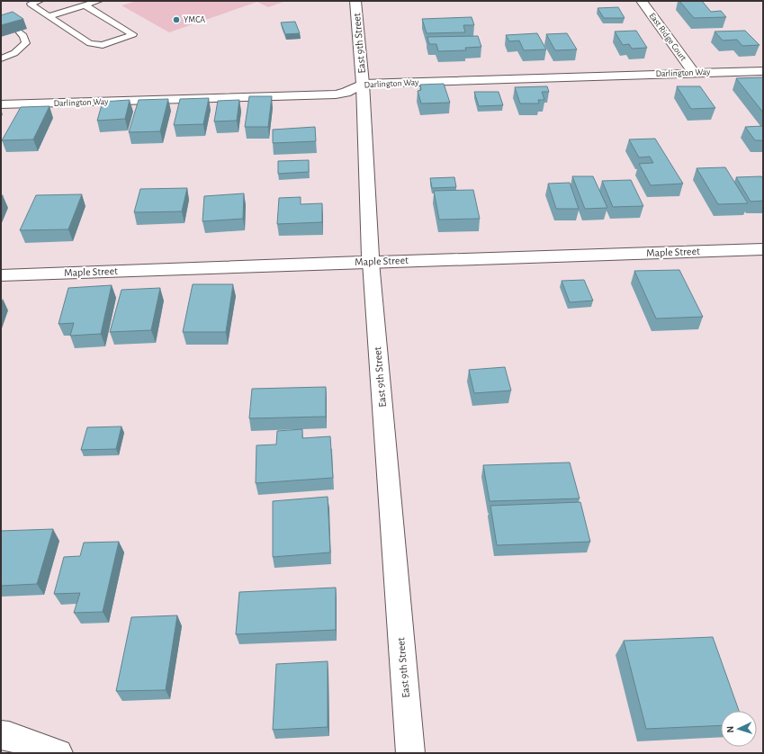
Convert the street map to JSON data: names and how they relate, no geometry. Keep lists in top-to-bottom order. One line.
{"streets":{"street":["East Ridge Court","East 9th Street","Darlington Way","Maple Street"]},"crossings":[["East Ridge Court","Darlington Way"],["East 9th Street","Darlington Way"],["East 9th Street","Maple Street"]],"places":["YMCA"],"north":"left"}
